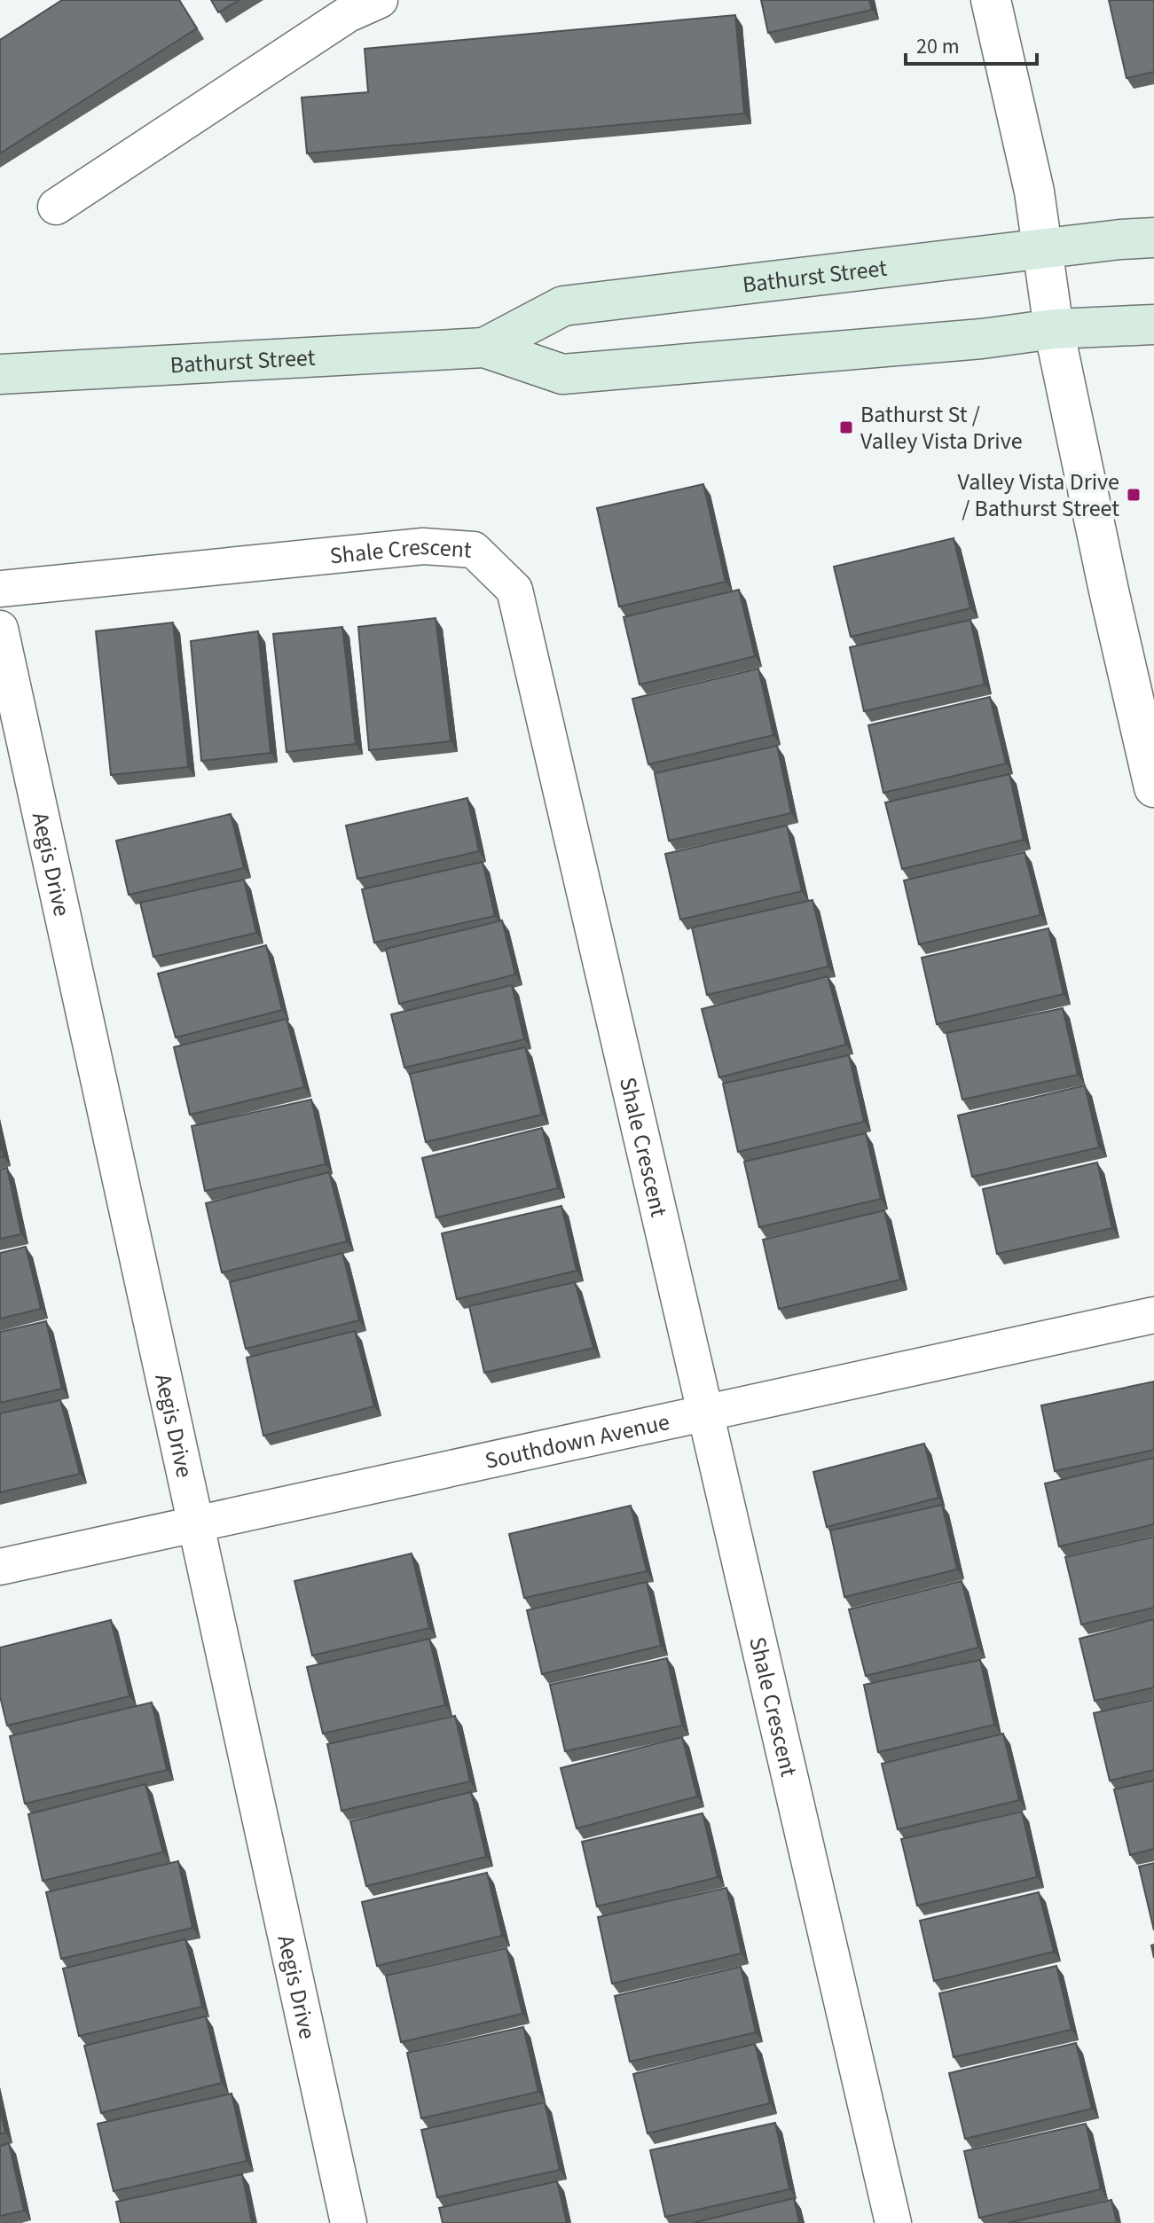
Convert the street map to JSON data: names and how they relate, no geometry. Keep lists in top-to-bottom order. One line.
{"streets":{"main road":["Bathurst Street"],"street":["Shale Crescent","Aegis Drive","Southdown Avenue"]},"crossings":[["Shale Crescent","Southdown Avenue"],["Aegis Drive","Southdown Avenue"]],"places":{"transit":["Bathurst St / Valley Vista Drive","Valley Vista Drive / Bathurst Street"]},"scale_bar":"20 m"}
